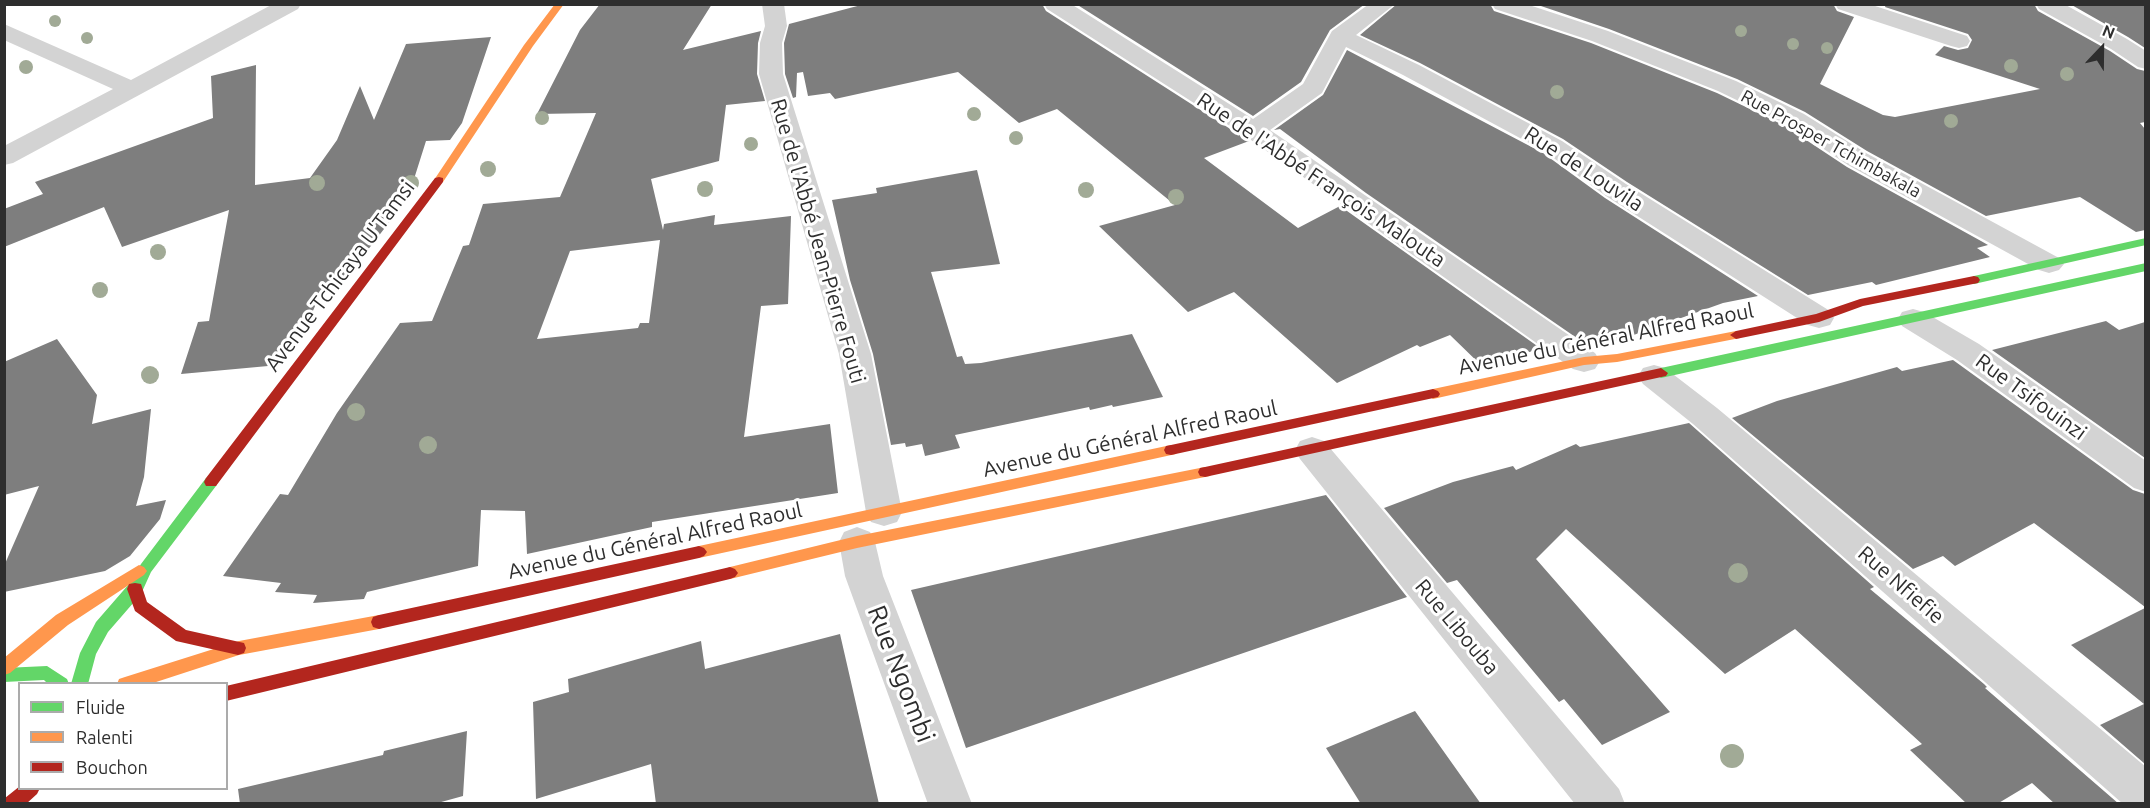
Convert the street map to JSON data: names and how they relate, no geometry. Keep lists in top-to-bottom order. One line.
{"streets":{"street":["Rue Prosper Tchimbakala","Rue de Louvila","Rue de l'Abbé François Malouta","Rue de l'Abbé Jean-Pierre Fouti","Avenue Tchicaya U'Tamsi","Avenue du Général Alfred Raoul","Rue Tsifouinzi","Rue Nfiefie","Rue Libouba","Rue Ngombi"]},"crossings":[["Rue Prosper Tchimbakala","Avenue du Général Alfred Raoul"],["Rue de Louvila","Avenue du Général Alfred Raoul"],["Rue de l'Abbé François Malouta","Avenue du Général Alfred Raoul"],["Rue de l'Abbé Jean-Pierre Fouti","Avenue du Général Alfred Raoul"]],"legend":["Fluide","Ralenti","Bouchon"],"north":"top"}
